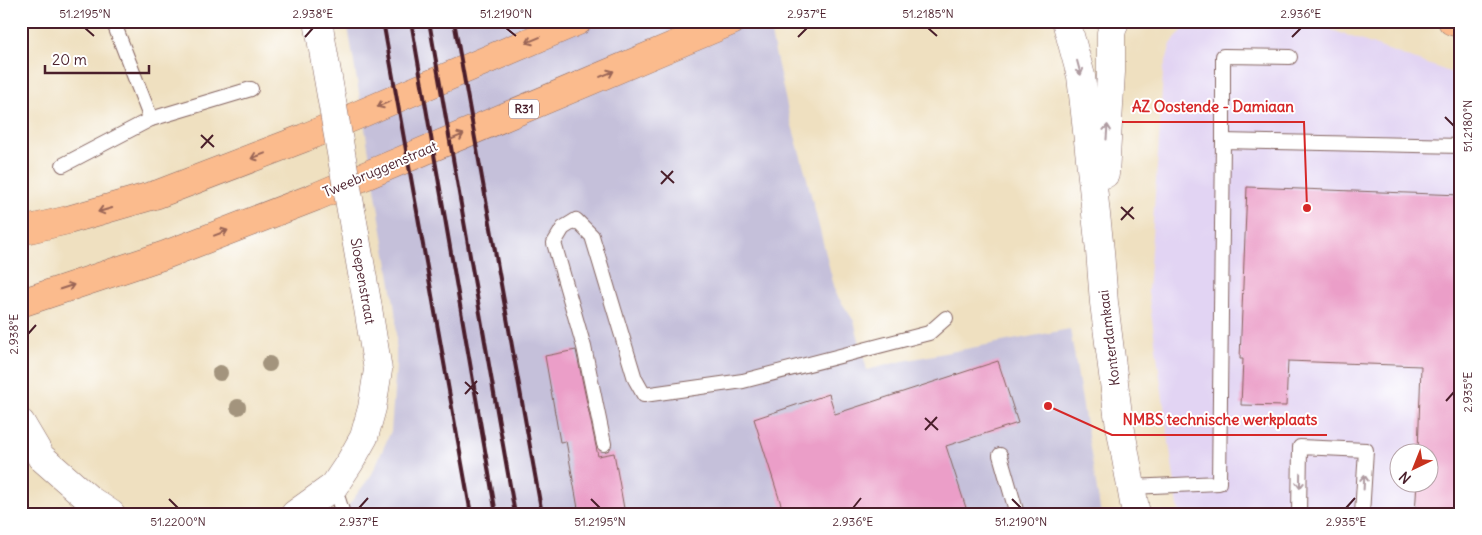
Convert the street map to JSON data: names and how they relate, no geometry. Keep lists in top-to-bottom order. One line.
{"streets":{"main road":["R31","Tweebruggenstraat"],"street":["Sloepenstraat","Konterdamkaai"]},"places":["AZ Oostende - Damiaan","NMBS technische werkplaats"],"scale_bar":"20 m","north":"bottom left","coordinates":["51.2195°N","2.938°E","51.2190°N","2.937°E","51.2185°N","2.936°E","51.2180°N","2.935°E","51.2200°N"]}
